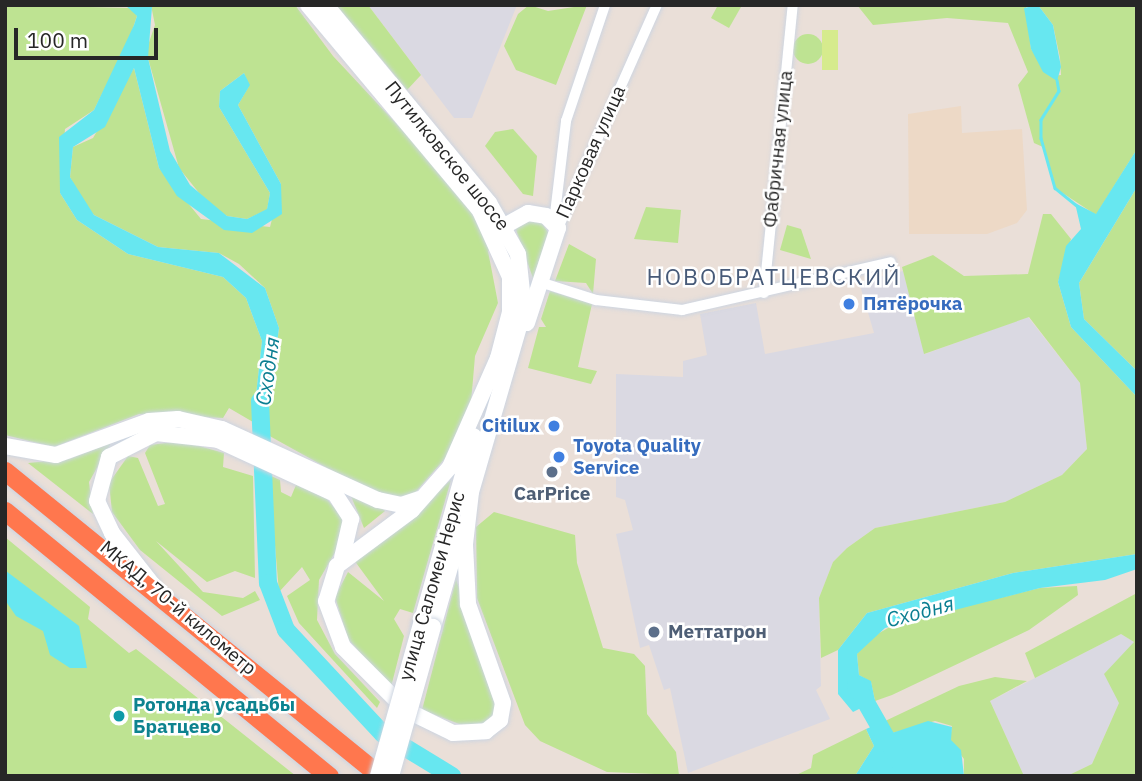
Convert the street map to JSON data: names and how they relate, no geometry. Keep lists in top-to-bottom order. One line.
{"streets":{"highway":["МКАД, 70-й километр"],"main road":["Парковая улица","Путилковское шоссе","улица Саломеи Нерис"],"street":["Фабричная улица"]},"crossings":[["Парковая улица","Путилковское шоссе"],["Путилковское шоссе","улица Саломеи Нерис"],["улица Саломеи Нерис","МКАД, 70-й километр"]],"districts":["НОВОБРАТЦЕВСКИЙ"],"water":["Сходня"],"places":["Пятёрочка","Citilux","Toyota Quality Service","CarPrice","Меттатрон","Ротонда усадьбы Братцево"],"scale_bar":"100 m"}
